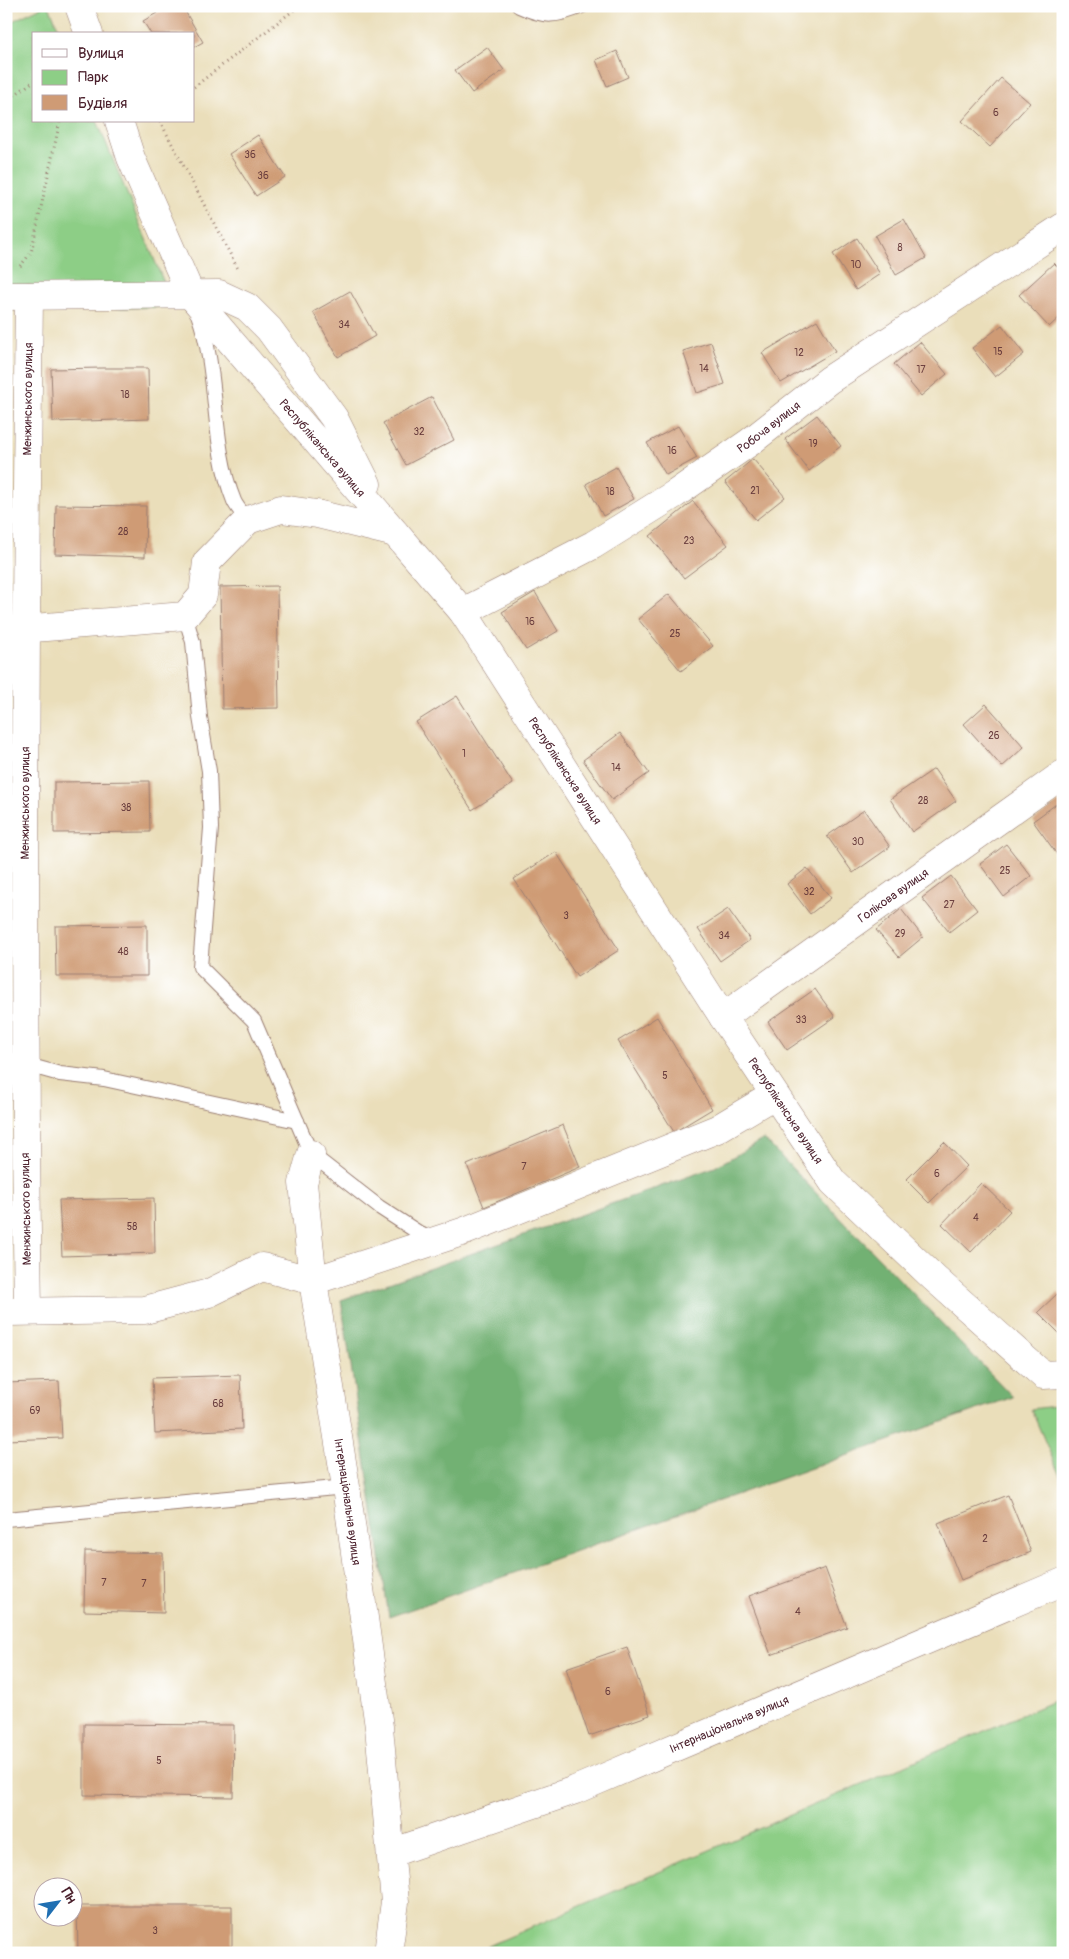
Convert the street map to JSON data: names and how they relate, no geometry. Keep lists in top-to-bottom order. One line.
{"streets":{"street":["Менжинського вулиця","Робоча вулиця","Республіканська вулиця","Голікова вулиця","Інтернаціональна вулиця"]},"crossings":[["Робоча вулиця","Республіканська вулиця"],["Республіканська вулиця","Голікова вулиця"]],"house_numbers":["6","36","36","8","10","34","15","12","14","17","18","32","19","16","21","18","28","23","16","25","26","1","14","28","38","30","25","32","27","3","29","34","48","33","5","7","6","4","58","68","69","2","7","7","4","6","5","3"],"legend":["Вулиця","Парк","Будівля"],"north":"top right"}
